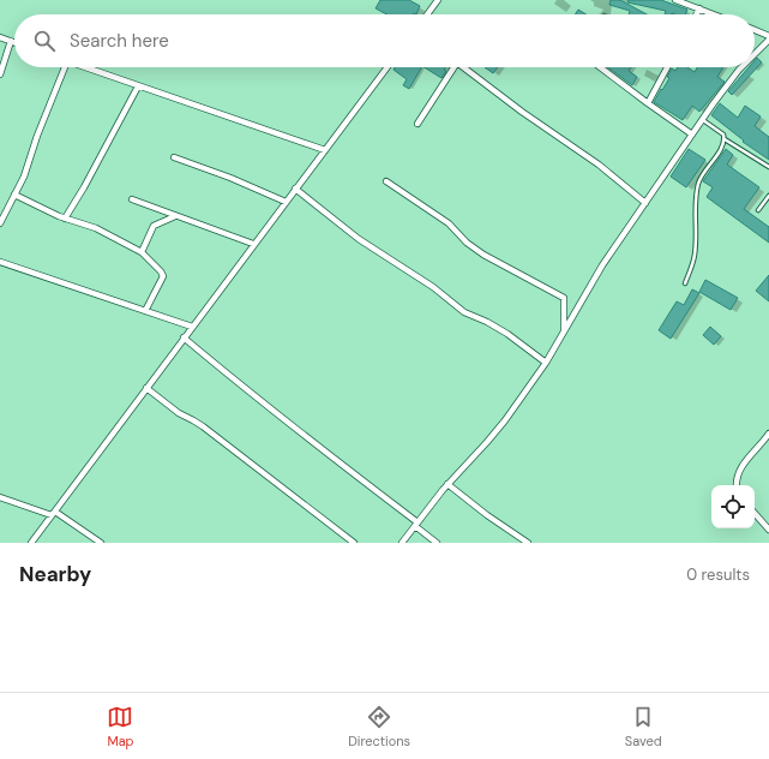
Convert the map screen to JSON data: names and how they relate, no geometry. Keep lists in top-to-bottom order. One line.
{"page":{"search":"Search here","heading":["Nearby","0 results"],"nav":["Map","Directions","Saved"]}}
